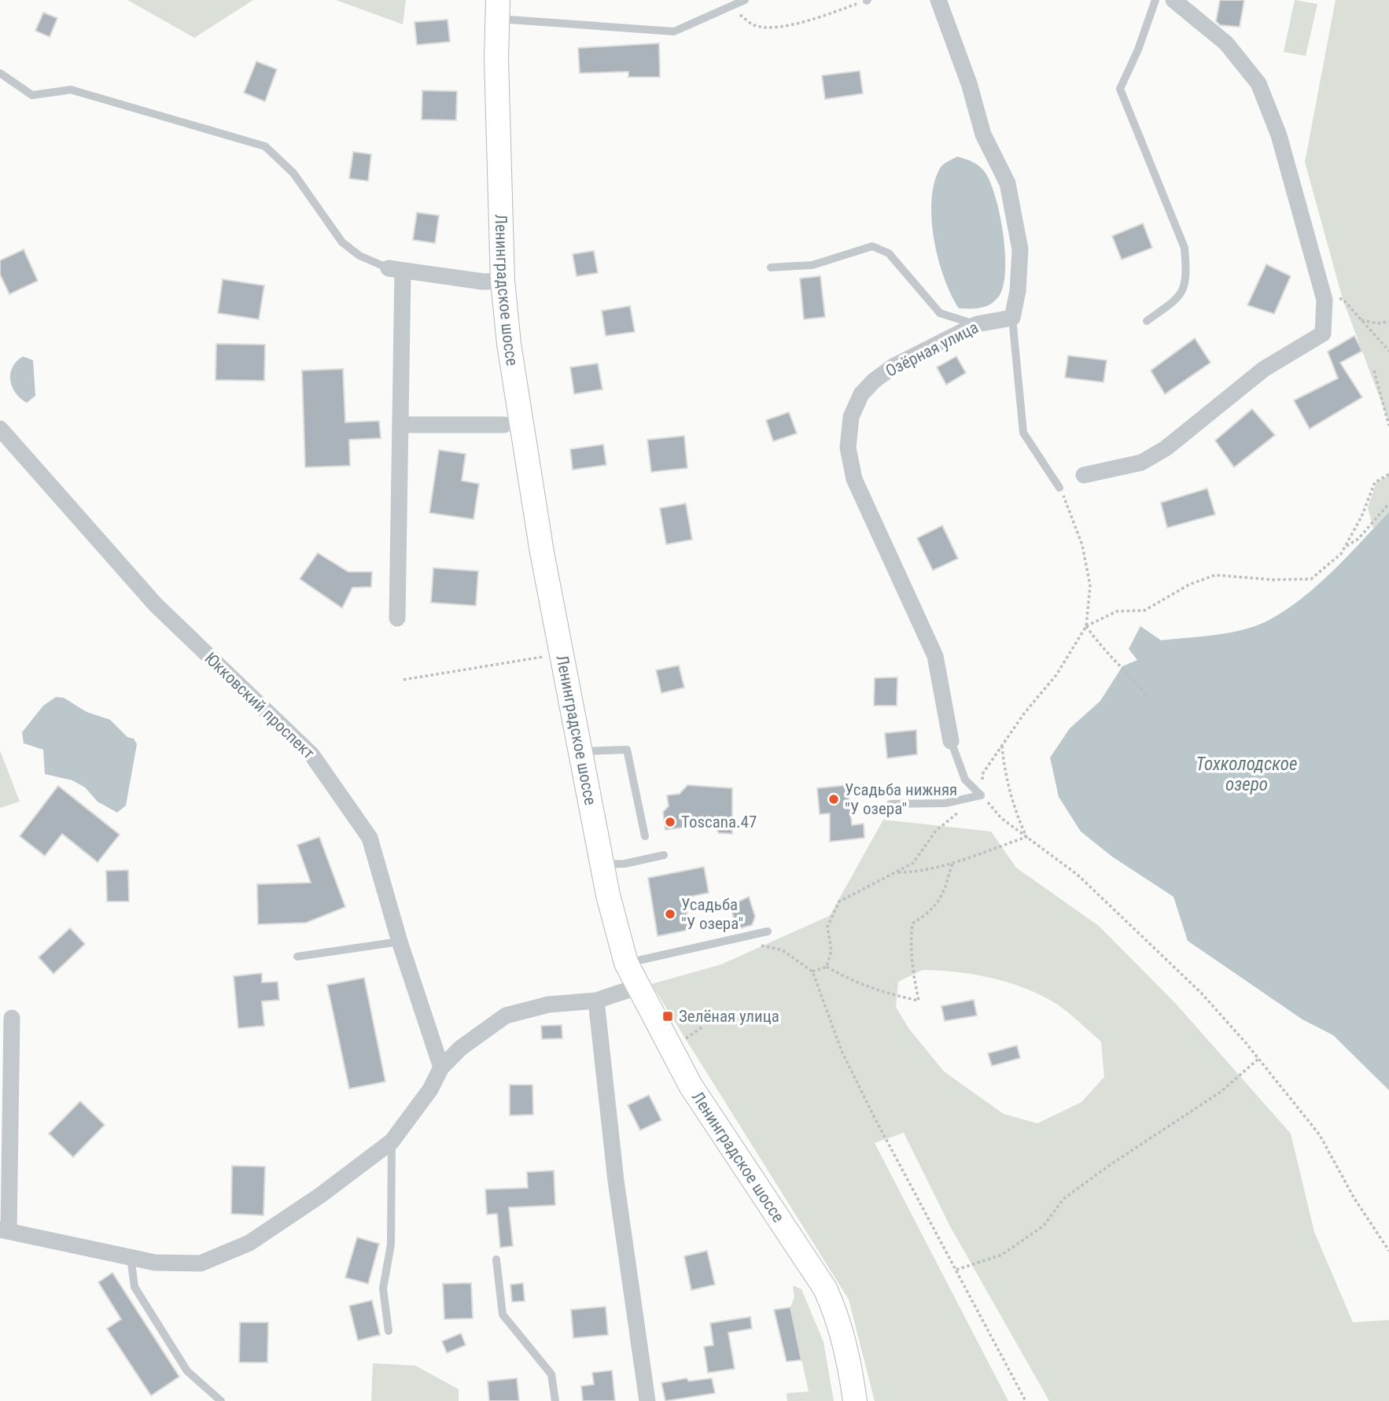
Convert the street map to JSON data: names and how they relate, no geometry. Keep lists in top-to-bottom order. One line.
{"streets":{"main road":["Ленинградское шоссе"],"street":["Озёрная улица","Юкковский проспект"]},"water":["Тохколодское озеро"],"places":{"other":["Усадьба нижняя \"У озера\"","Toscana.47","Усадьба \"У озера\""],"transit":["Зелёная улица"]}}
